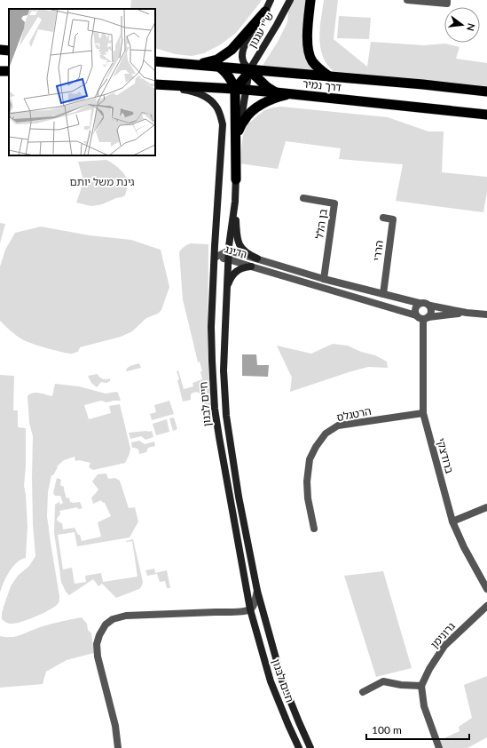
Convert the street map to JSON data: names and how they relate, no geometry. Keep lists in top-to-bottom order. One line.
{"streets":{"highway":["דרך נמיר"],"main road":["ש''י עגנון","חיים לבנון"],"street":["בן הלל","הררי","רדינג","הרטגלס","ברודצקי","גרונימן"]},"crossings":[["ש''י עגנון","דרך נמיר"],["ש''י עגנון","חיים לבנון"],["דרך נמיר","חיים לבנון"],["בן הלל","רדינג"],["הררי","רדינג"],["רדינג","חיים לבנון"],["רדינג","ברודצקי"],["הרטגלס","ברודצקי"]],"parks":["גינת משל יותם"],"scale_bar":"100 m","north":"right"}
